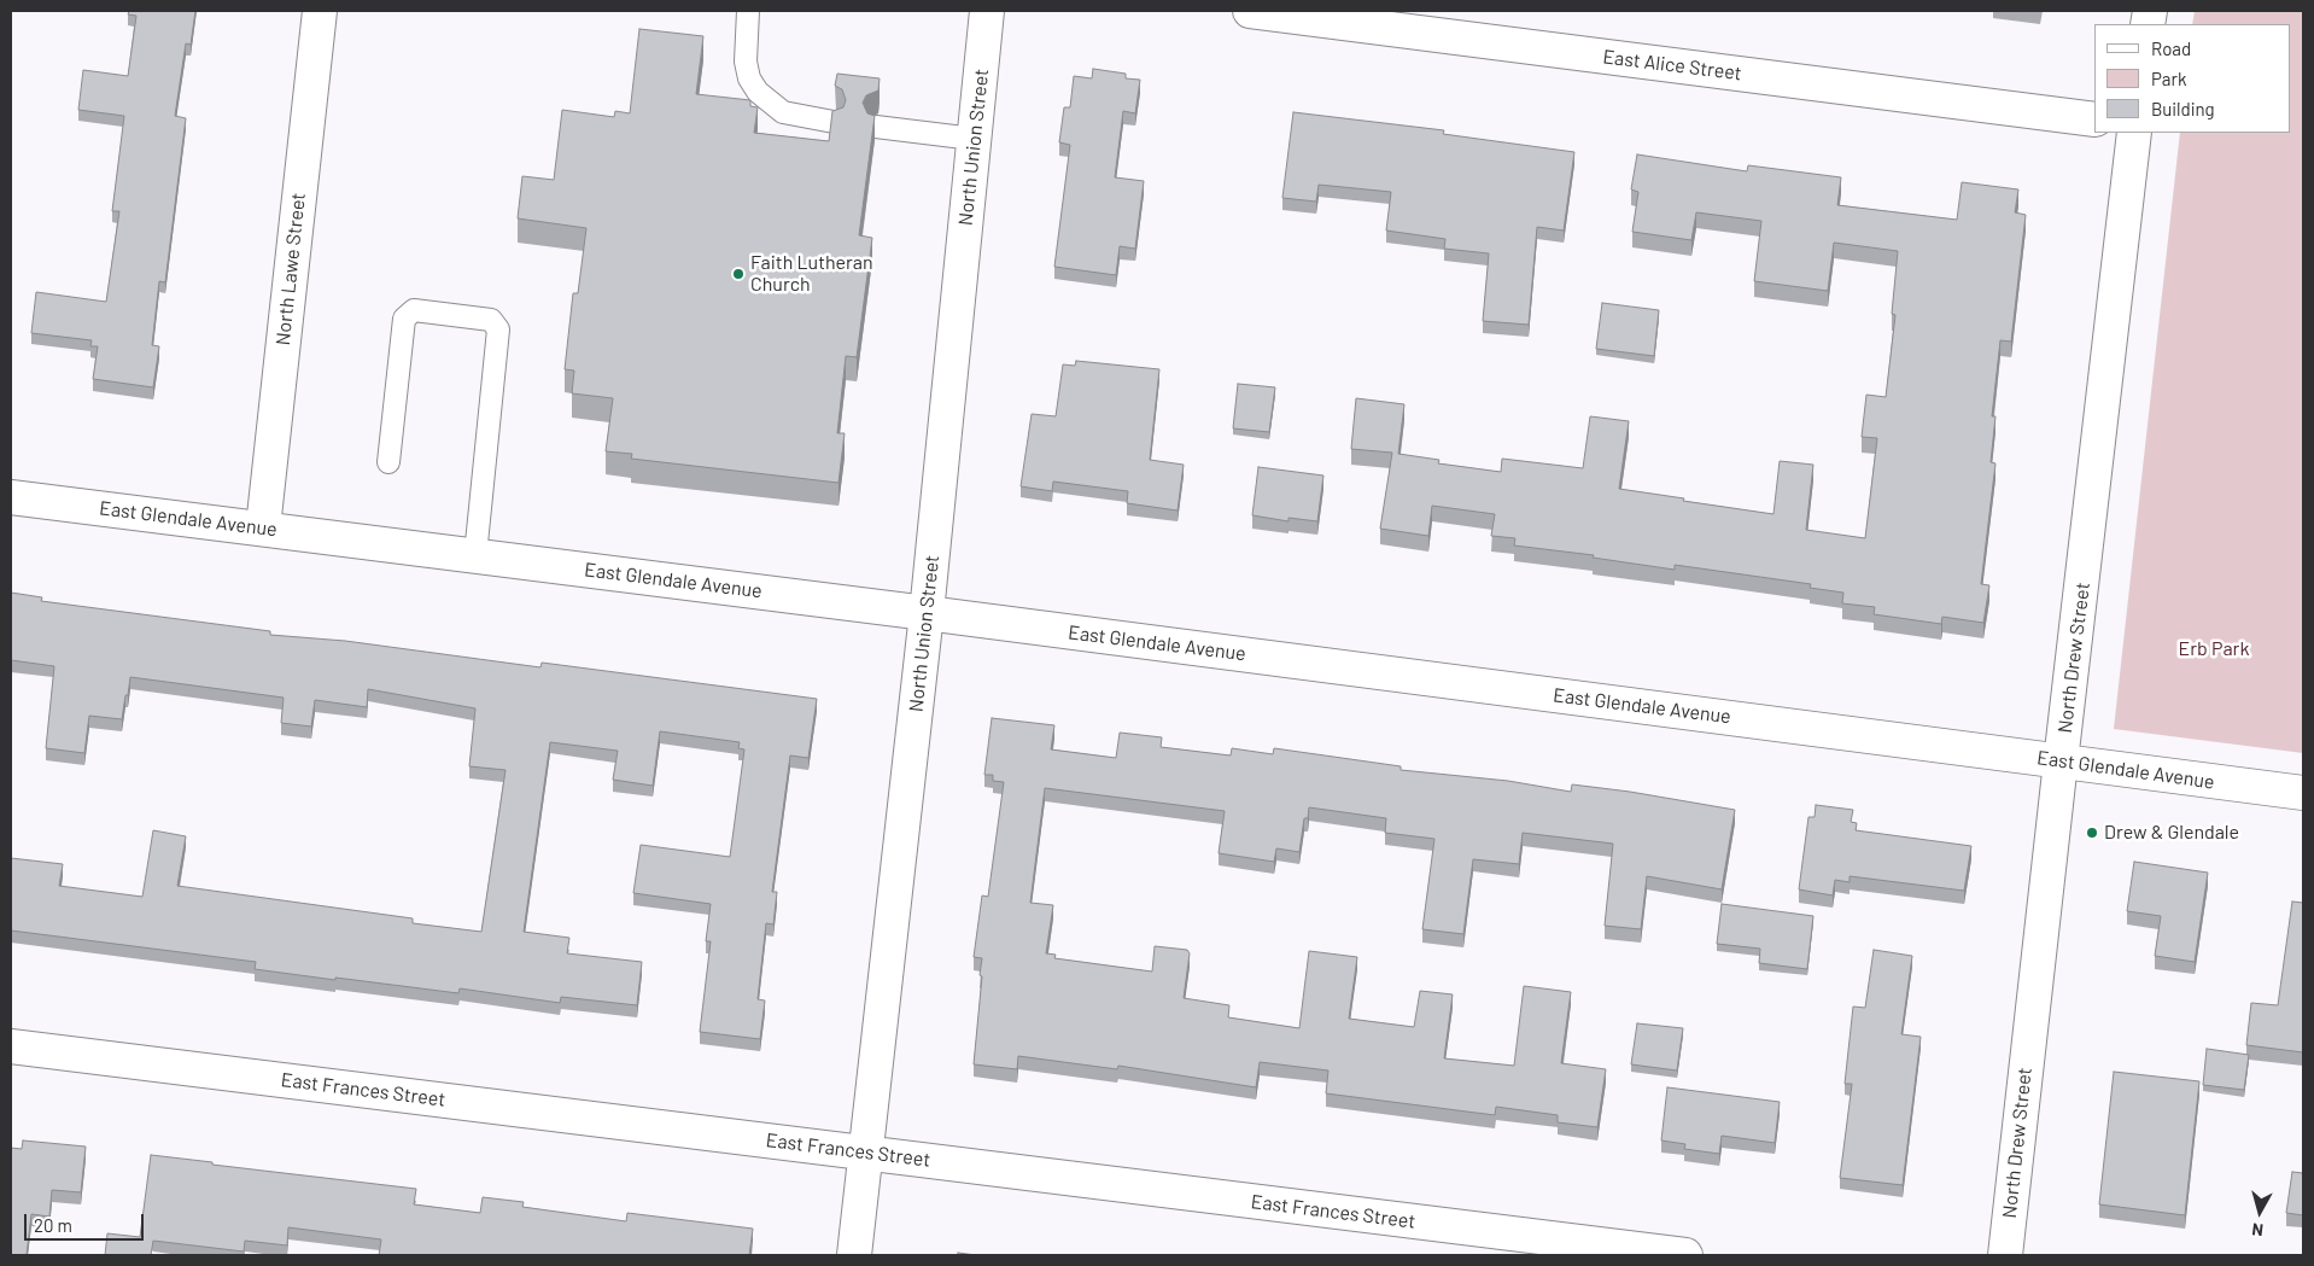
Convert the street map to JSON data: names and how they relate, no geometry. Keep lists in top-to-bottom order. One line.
{"streets":{"street":["East Alice Street","North Union Street","North Lawe Street","East Glendale Avenue","North Drew Street","East Frances Street"]},"crossings":[["North Union Street","East Glendale Avenue"],["North Union Street","East Frances Street"],["North Lawe Street","East Glendale Avenue"],["East Glendale Avenue","North Drew Street"]],"parks":["Erb Park"],"places":["Faith Lutheran Church","Drew & Glendale"],"legend":["Road","Park","Building"],"scale_bar":"20 m","north":"bottom"}
